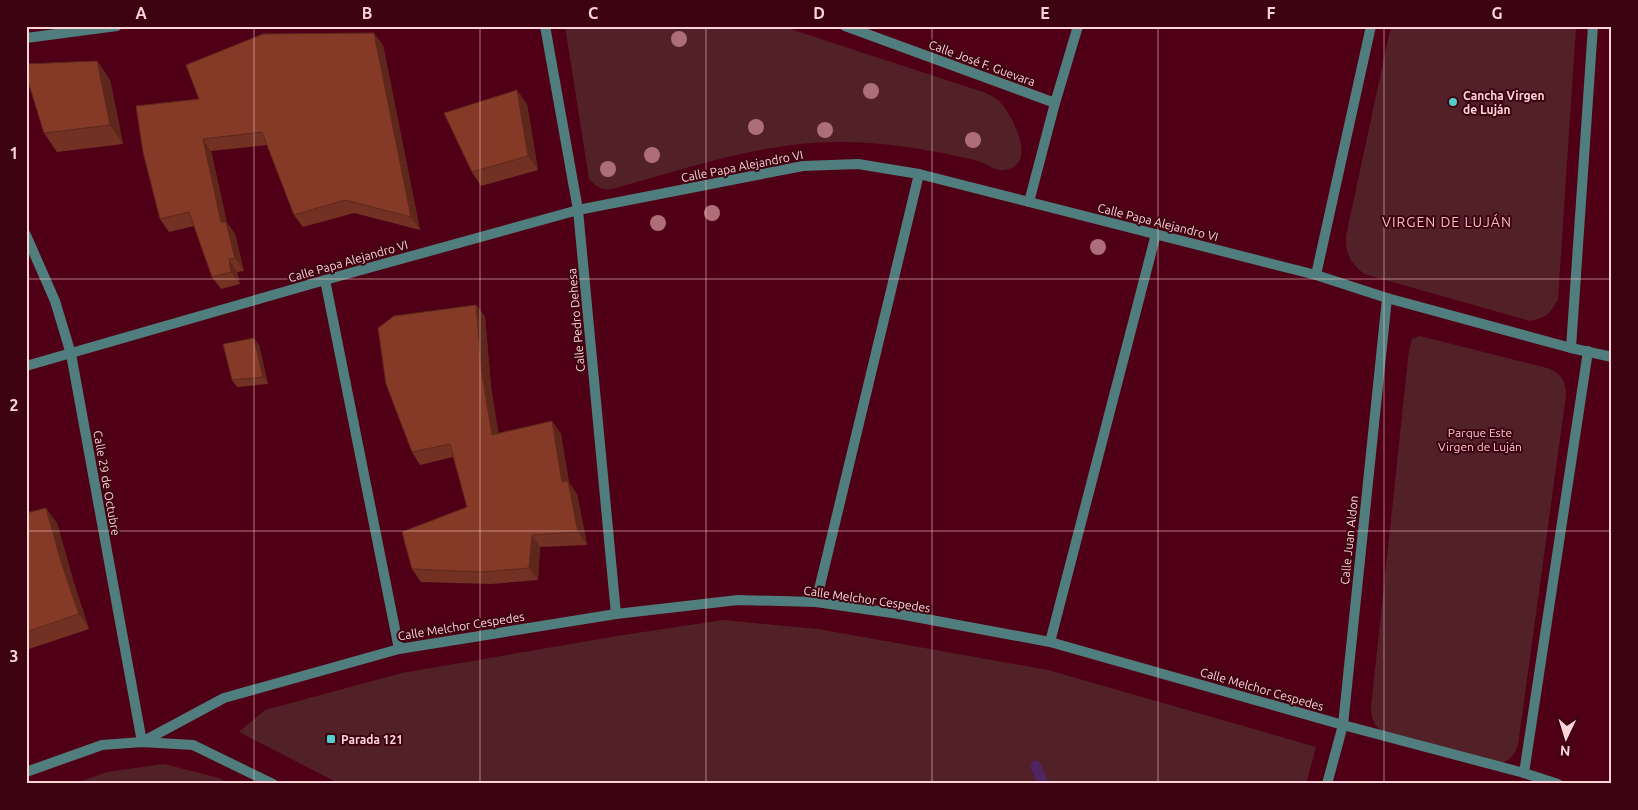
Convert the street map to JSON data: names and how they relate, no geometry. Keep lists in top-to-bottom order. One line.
{"streets":{"street":["Calle José F. Guevara","Calle Papa Alejandro VI","Calle Pedro Dehesa","Calle 29 de Octubre","Calle Juan Aldon","Calle Melchor Cespedes"]},"crossings":[["Calle Papa Alejandro VI","Calle Pedro Dehesa"],["Calle Papa Alejandro VI","Calle 29 de Octubre"],["Calle Papa Alejandro VI","Calle Juan Aldon"],["Calle Pedro Dehesa","Calle Melchor Cespedes"],["Calle 29 de Octubre","Calle Melchor Cespedes"],["Calle Juan Aldon","Calle Melchor Cespedes"]],"districts":["VIRGEN DE LUJÁN"],"parks":["Parque Este Virgen de Luján"],"places":{"other":["Cancha Virgen de Luján"],"transit":["Parada 121"]},"north":"bottom","grid":{"columns":["A","B","C","D","E","F","G"],"rows":["1","2","3"]}}
